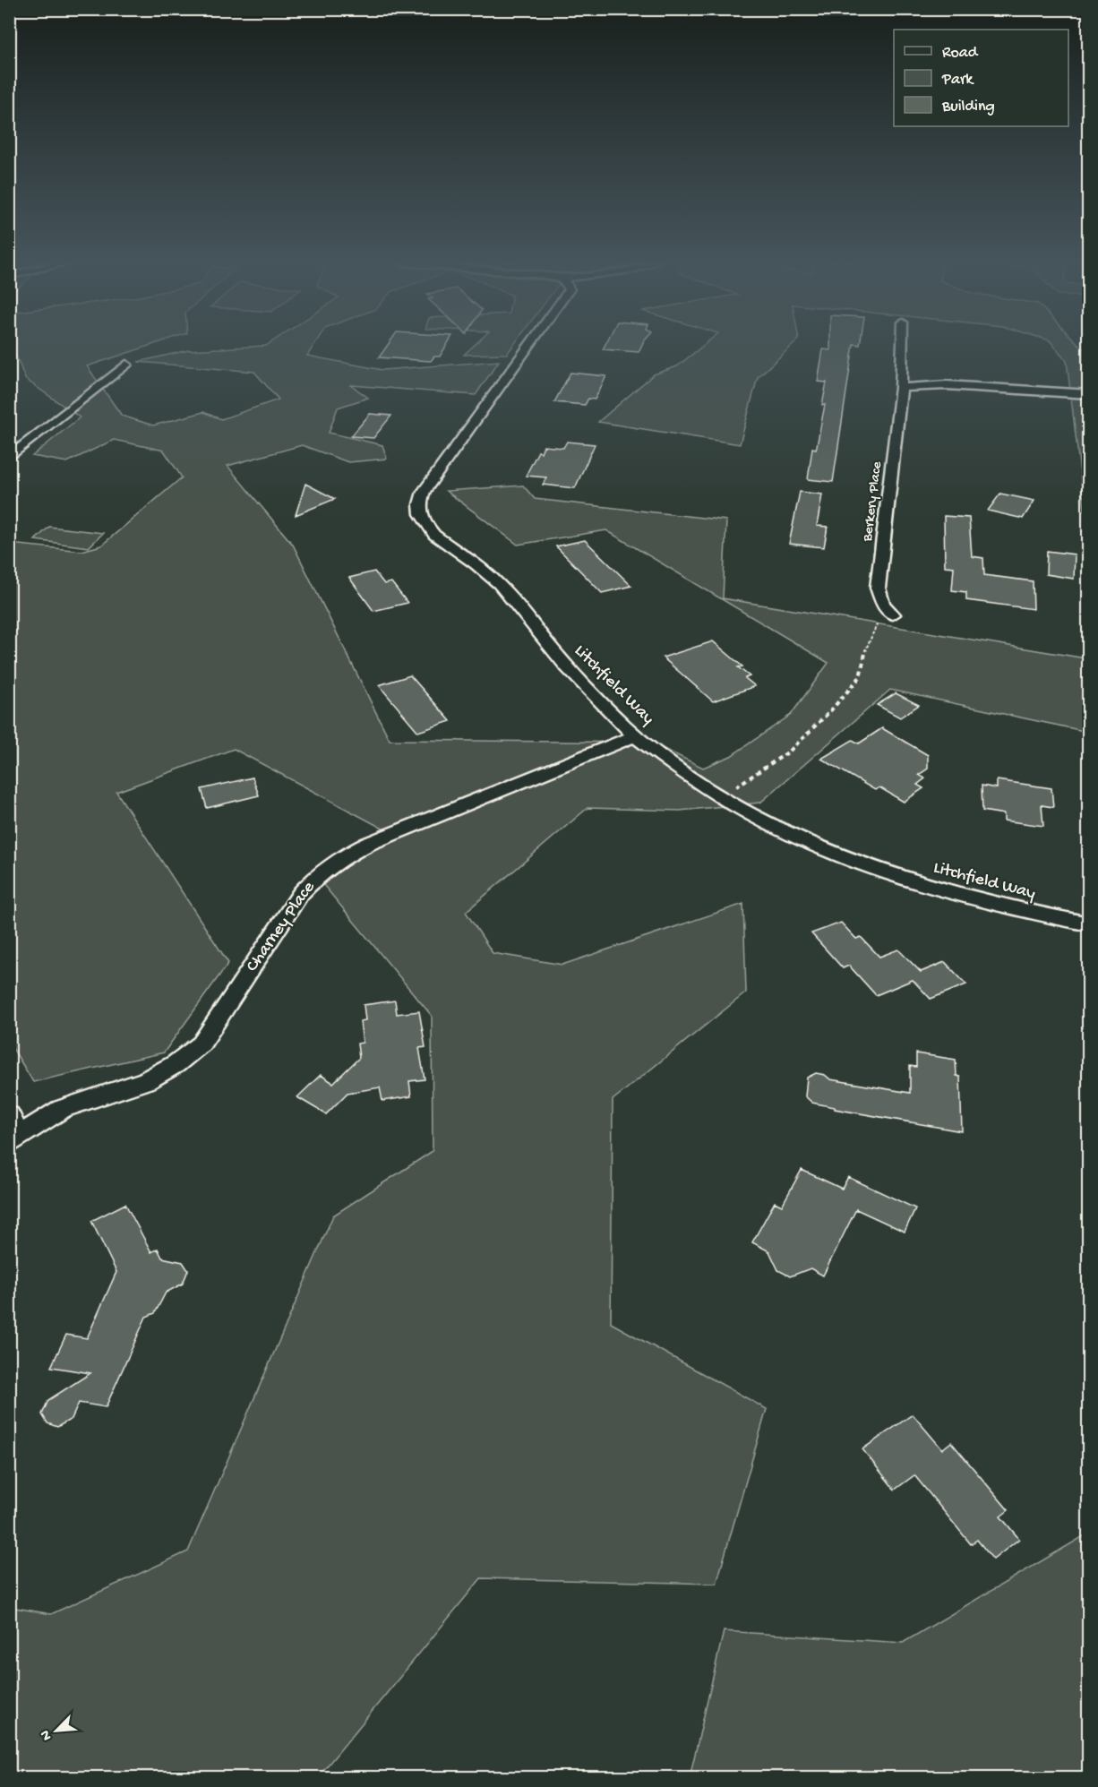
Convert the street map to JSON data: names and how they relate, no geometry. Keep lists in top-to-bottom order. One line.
{"streets":{"street":["Berkery Place","Litchfield Way","Charney Place"]},"crossings":[["Litchfield Way","Charney Place"]],"legend":["Road","Park","Building"],"north":"bottom left"}
